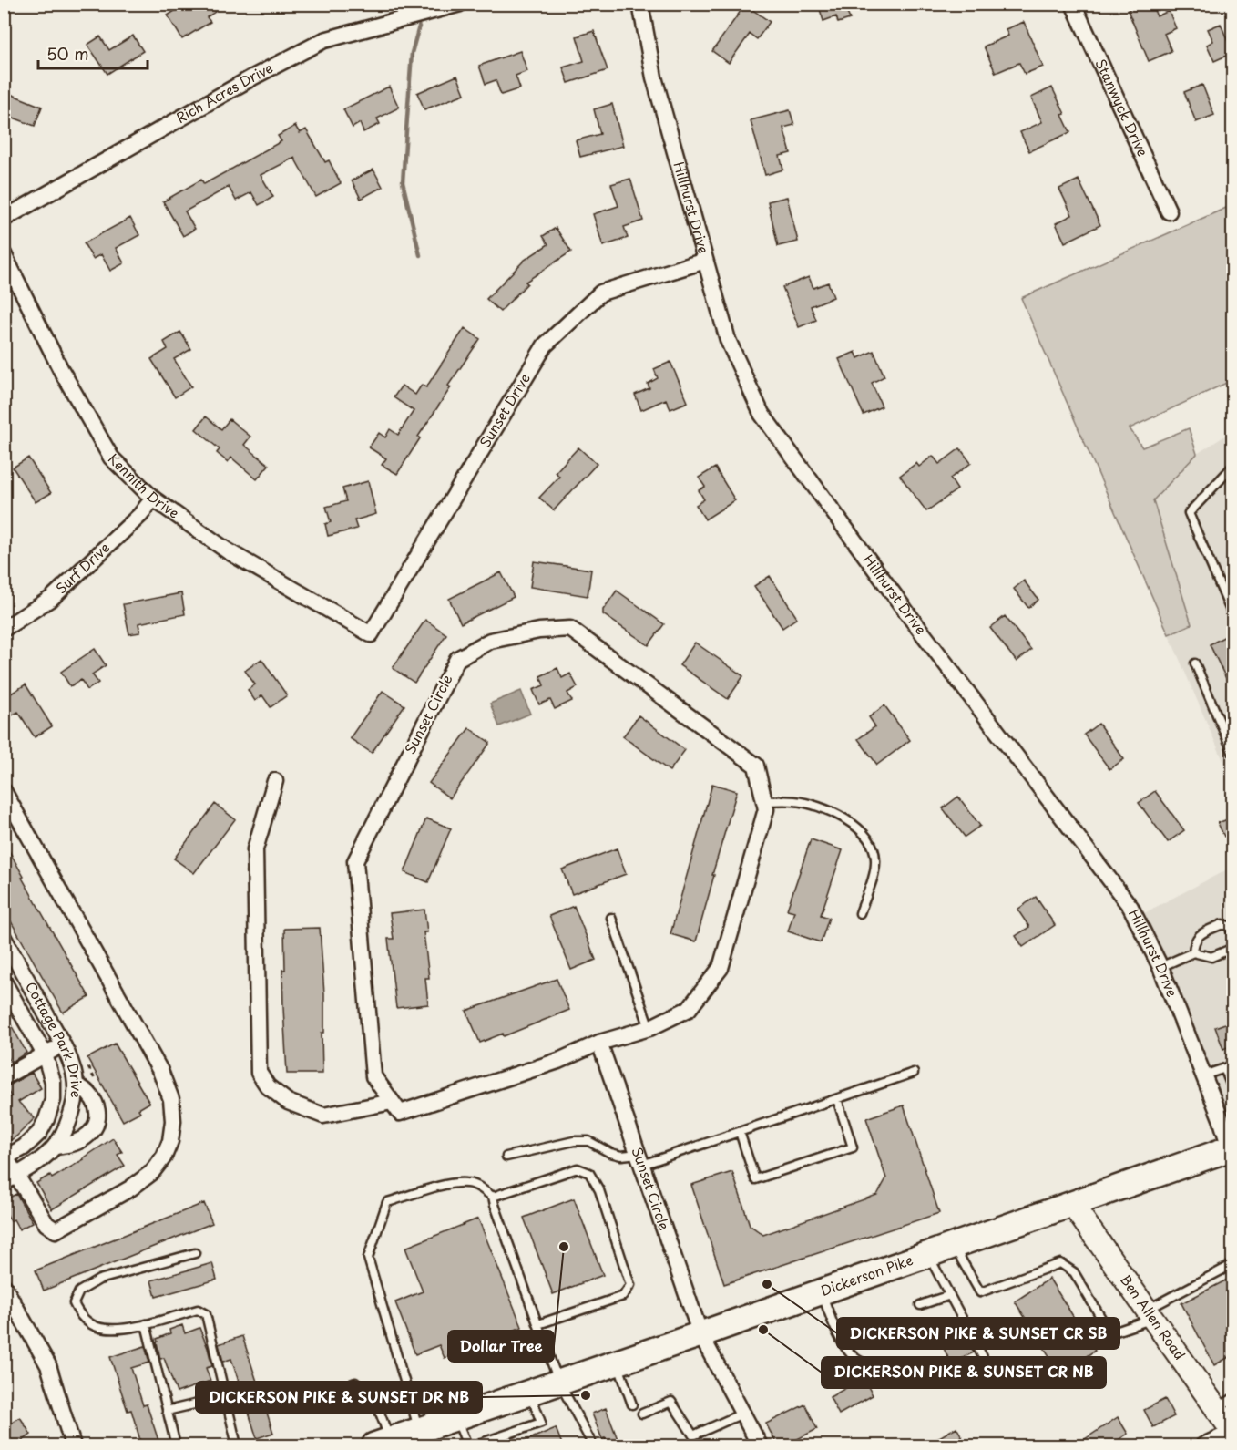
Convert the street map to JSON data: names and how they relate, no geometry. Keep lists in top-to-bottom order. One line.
{"streets":{"main road":["Dickerson Pike"],"street":["Rich Acres Drive","Stanwyck Drive","Hillhurst Drive","Sunset Drive","Kennith Drive","Surf Drive","Sunset Circle","Cottage Park Drive","Ben Allen Road"]},"crossings":[["Hillhurst Drive","Sunset Drive"],["Hillhurst Drive","Dickerson Pike"],["Sunset Drive","Kennith Drive"],["Kennith Drive","Surf Drive"],["Sunset Circle","Dickerson Pike"],["Dickerson Pike","Ben Allen Road"]],"places":["Dollar Tree","DICKERSON PIKE & SUNSET CR SB","DICKERSON PIKE & SUNSET CR NB","DICKERSON PIKE & SUNSET DR NB"],"scale_bar":"50 m"}
